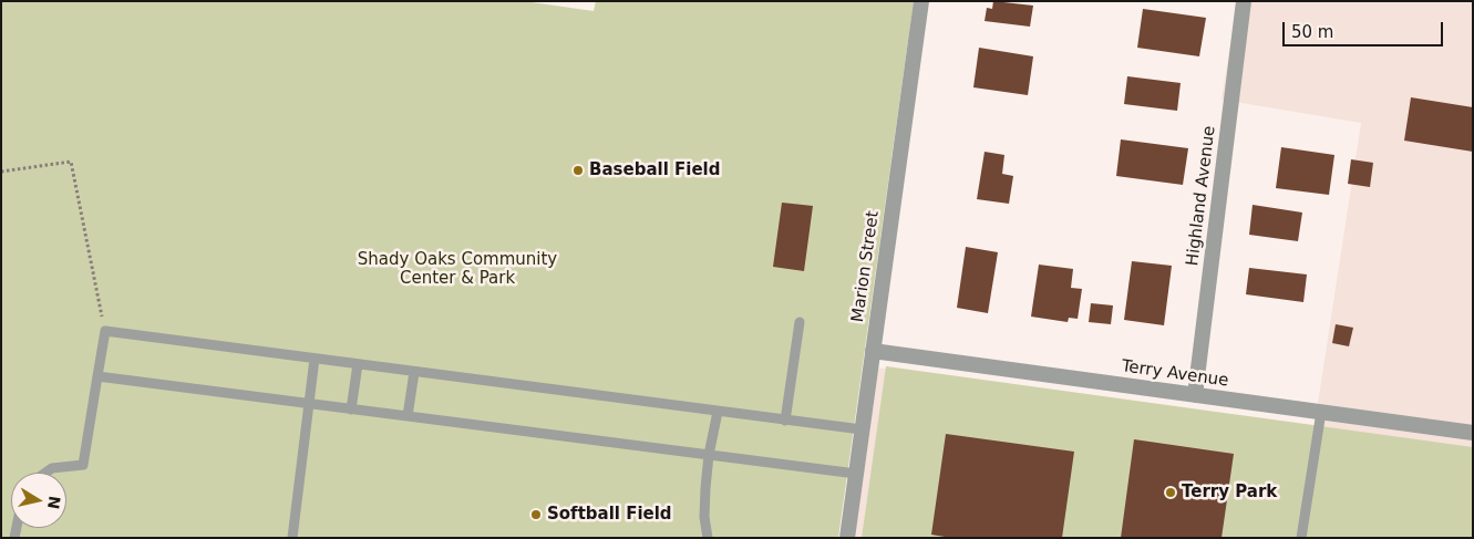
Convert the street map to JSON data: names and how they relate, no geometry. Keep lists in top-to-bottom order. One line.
{"streets":{"street":["Highland Avenue","Marion Street","Terry Avenue"]},"crossings":[["Highland Avenue","Terry Avenue"],["Marion Street","Terry Avenue"]],"parks":["Shady Oaks Community Center & Park"],"places":["Baseball Field","Terry Park","Softball Field"],"scale_bar":"50 m","north":"right"}
